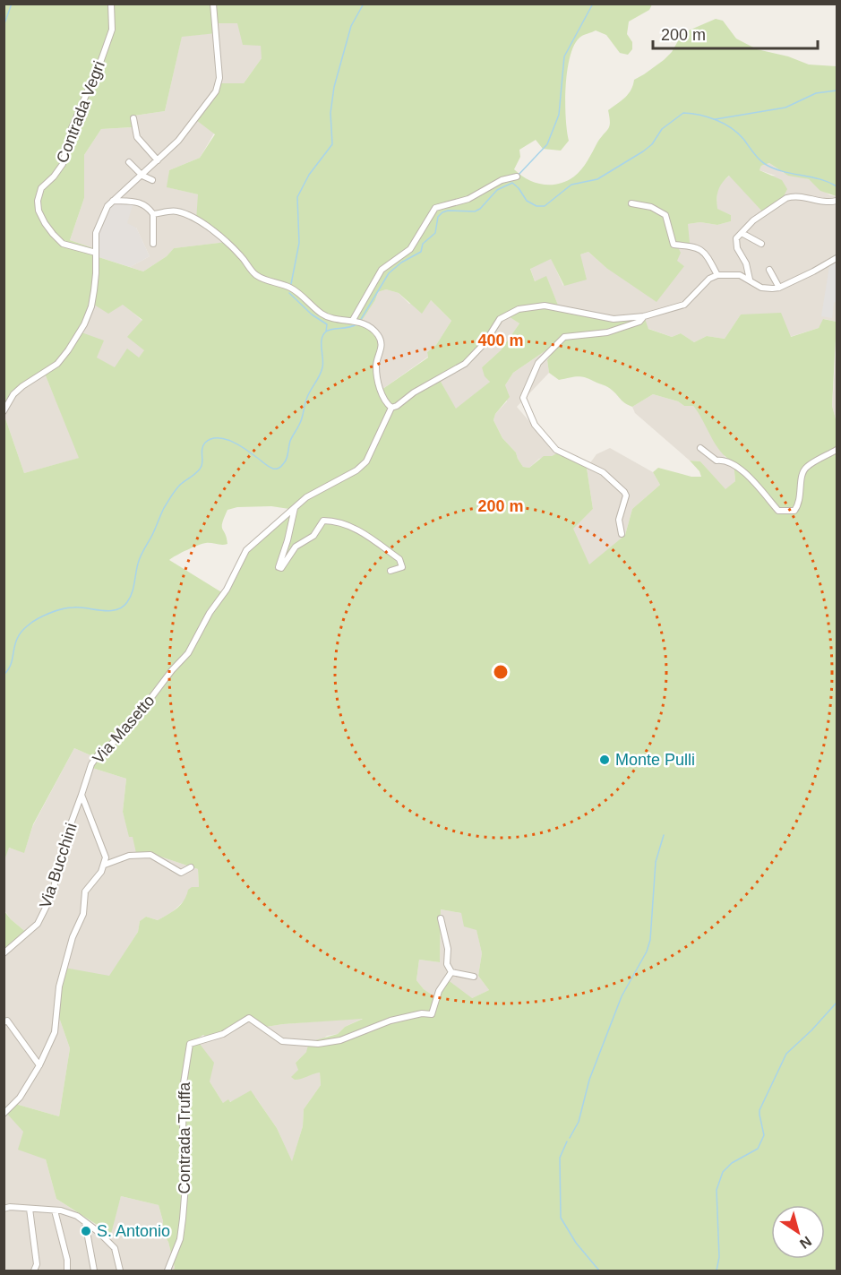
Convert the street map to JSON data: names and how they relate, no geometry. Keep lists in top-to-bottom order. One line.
{"streets":{"street":["Contrada Vegri","Via Masetto","Via Bucchini","Contrada Truffa"]},"crossings":[["Via Masetto","Via Bucchini"]],"places":["Monte Pulli","S. Antonio"],"scale_bar":"200 m","north":"bottom right","rings":["400 m","200 m"]}
